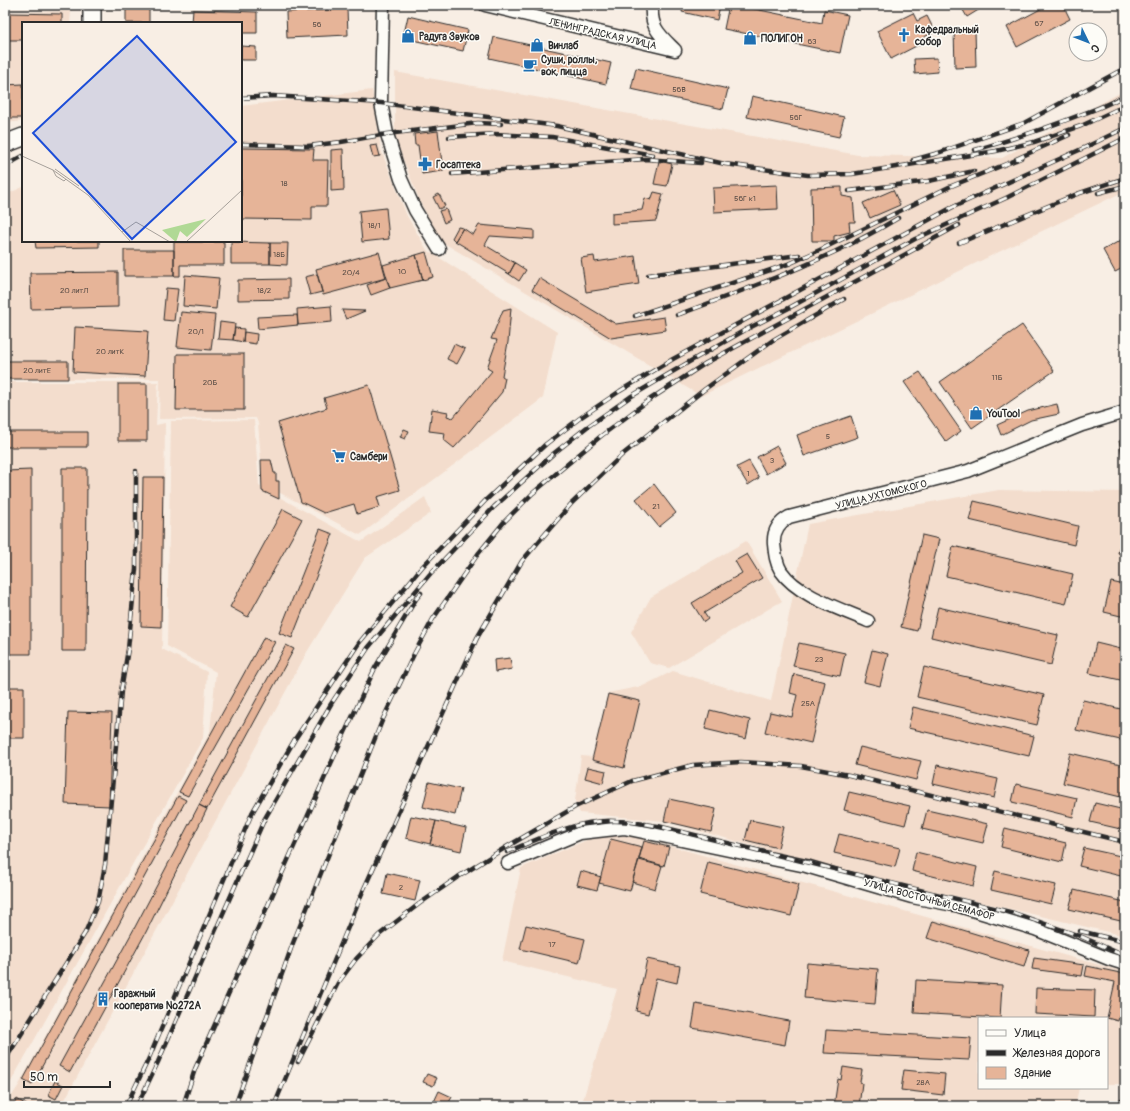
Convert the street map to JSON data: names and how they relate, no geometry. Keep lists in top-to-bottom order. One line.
{"streets":{"street":["ЛЕНИНГРАДСКАЯ УЛИЦА","УЛИЦА УХТОМСКОГО","УЛИЦА ВОСТОЧНЫЙ СЕМАФОР"]},"places":{"church":["Кафедральный собор"],"shop":["Радуга Звуков","ПОЛИГОН","Винлаб","YouTool"],"cafe":["Суши, роллы, вок, пицца"],"pharmacy":["Госаптека"],"supermarket":["Самбери"],"building":["Гаражный кооператив №272А"]},"house_numbers":["67","56","63","56В","56Г","18","56Г к1","18/1","18Б","10","20/4","20 литЛ","18/2","20/1","20 литК","20 литЕ","11Б","20Б","5","3","1","21","23","25А","2","17","28А"],"legend":["Улица","Железная дорога","Здание"],"scale_bar":"50 m","north":"bottom right"}
